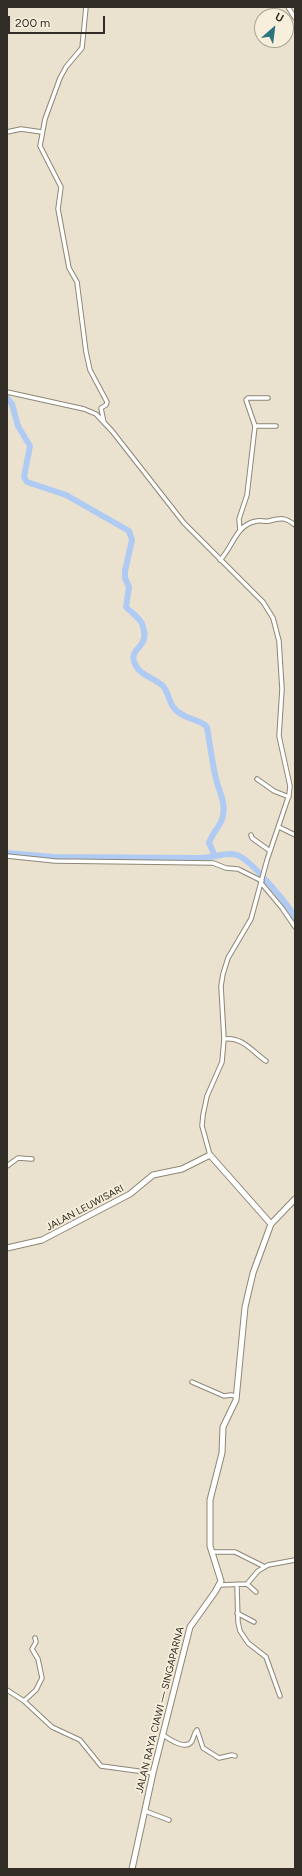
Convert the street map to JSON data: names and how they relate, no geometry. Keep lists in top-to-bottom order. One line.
{"streets":{"main road":["JALAN LEUWISARI","JALAN RAYA CIAWI — SINGAPARNA"]},"scale_bar":"200 m","north":"top right"}
